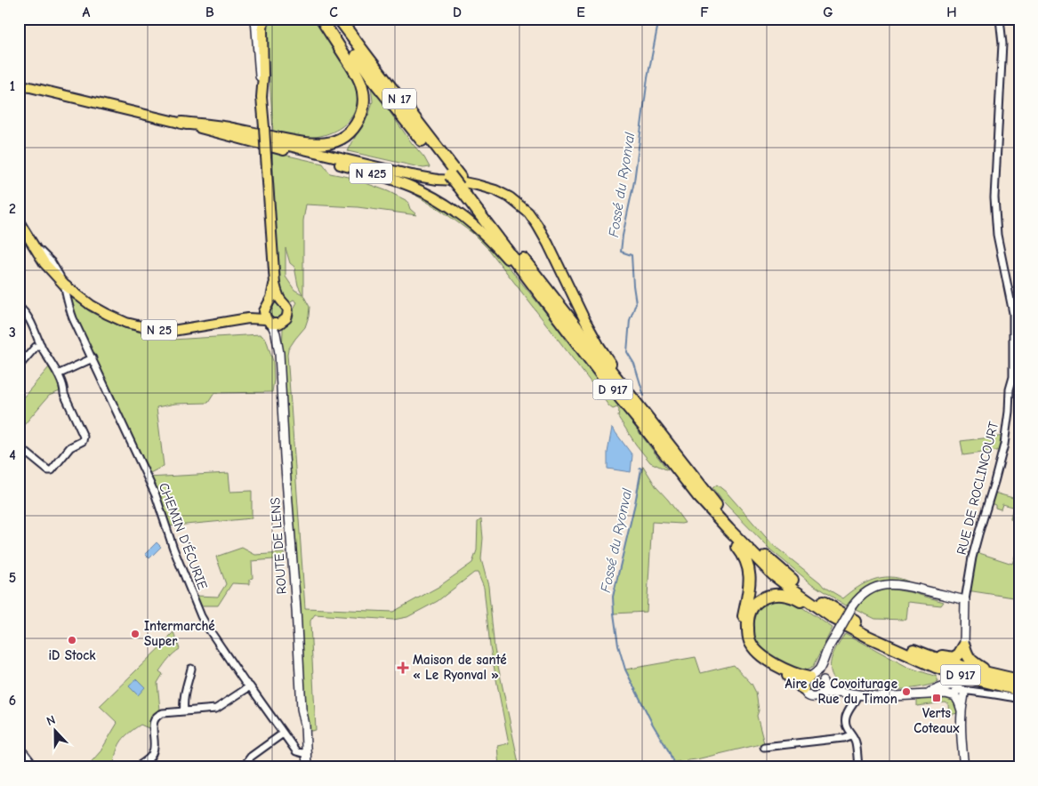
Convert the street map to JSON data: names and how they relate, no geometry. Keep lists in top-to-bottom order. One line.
{"streets":{"highway":["N 17","D 917"],"main road":["N 425","N 25"],"street":["RUE DE ROCLINCOURT","CHEMIN D'ÉCURIE","ROUTE DE LENS"]},"crossings":[["N 17","D 917"],["N 425","D 917"],["N 25","CHEMIN D'ÉCURIE"],["N 25","ROUTE DE LENS"],["CHEMIN D'ÉCURIE","ROUTE DE LENS"]],"water":["Fossé du Ryonval"],"places":{"other":["Intermarché Super","iD Stock","Aire de Covoiturage Rue du Timon"],"health":["Maison de santé « Le Ryonval »"],"transit":["Verts Coteaux"]},"north":"top","grid":{"columns":["A","B","C","D","E","F","G","H"],"rows":["1","2","3","4","5","6"]}}
